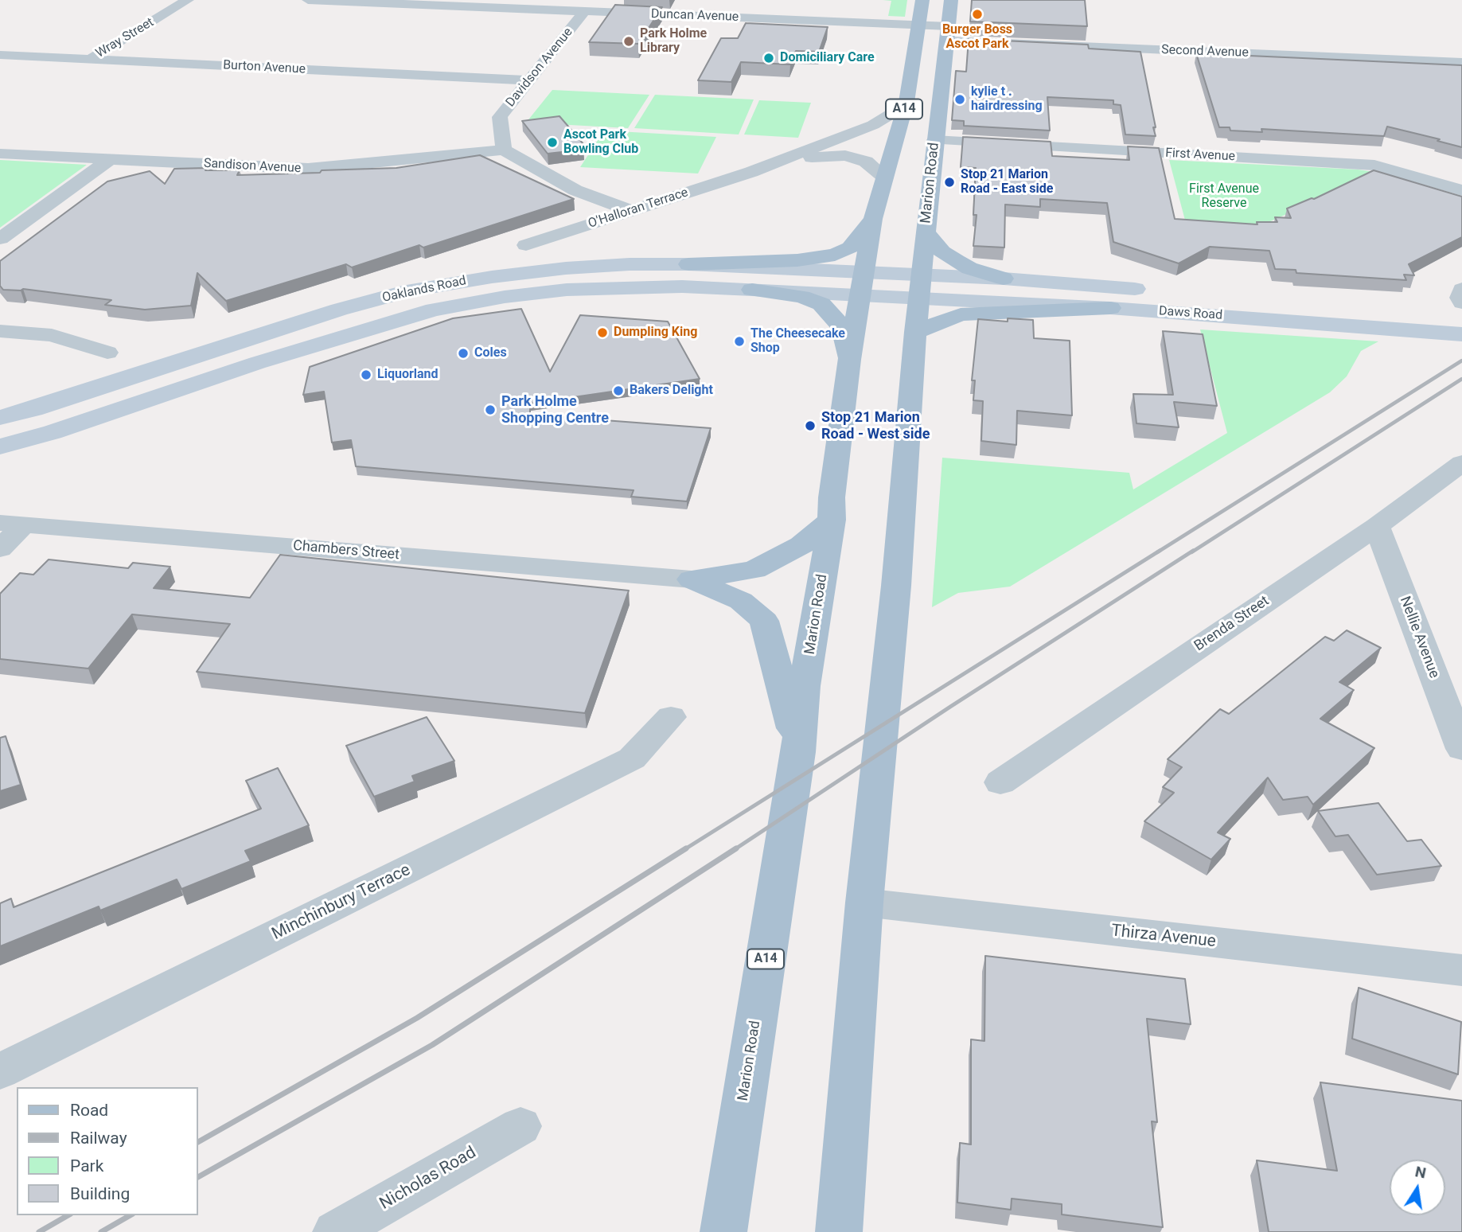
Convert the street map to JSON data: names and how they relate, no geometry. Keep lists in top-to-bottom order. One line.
{"streets":{"main road":["A14","Marion Road","Oaklands Road","Daws Road"],"street":["Duncan Avenue","Wray Street","Second Avenue","Burton Avenue","Davidson Avenue","First Avenue","Sandison Avenue","O'Halloran Terrace","Chambers Street","Brenda Street","Nellie Avenue","Minchinbury Terrace","Thirza Avenue","Nicholas Road"]},"crossings":[["Duncan Avenue","Second Avenue"],["Duncan Avenue","Davidson Avenue"],["Duncan Avenue","Marion Road"],["Wray Street","Burton Avenue"],["Second Avenue","Marion Road"],["Burton Avenue","Davidson Avenue"],["Davidson Avenue","Sandison Avenue"],["First Avenue","Marion Road"],["Marion Road","O'Halloran Terrace"],["Marion Road","Oaklands Road"],["Marion Road","Daws Road"],["Marion Road","Thirza Avenue"],["Oaklands Road","Daws Road"],["Brenda Street","Nellie Avenue"]],"parks":["First Avenue Reserve"],"places":["Burger Boss Ascot Park","Park Holme Library","Domiciliary Care","kylie t . hairdressing","Ascot Park Bowling Club","Stop 21 Marion Road - East side","Dumpling King","The Cheesecake Shop","Coles","Liquorland","Bakers Delight","Park Holme Shopping Centre","Stop 21 Marion Road - West side"],"legend":["Road","Railway","Park","Building"],"north":"top"}
